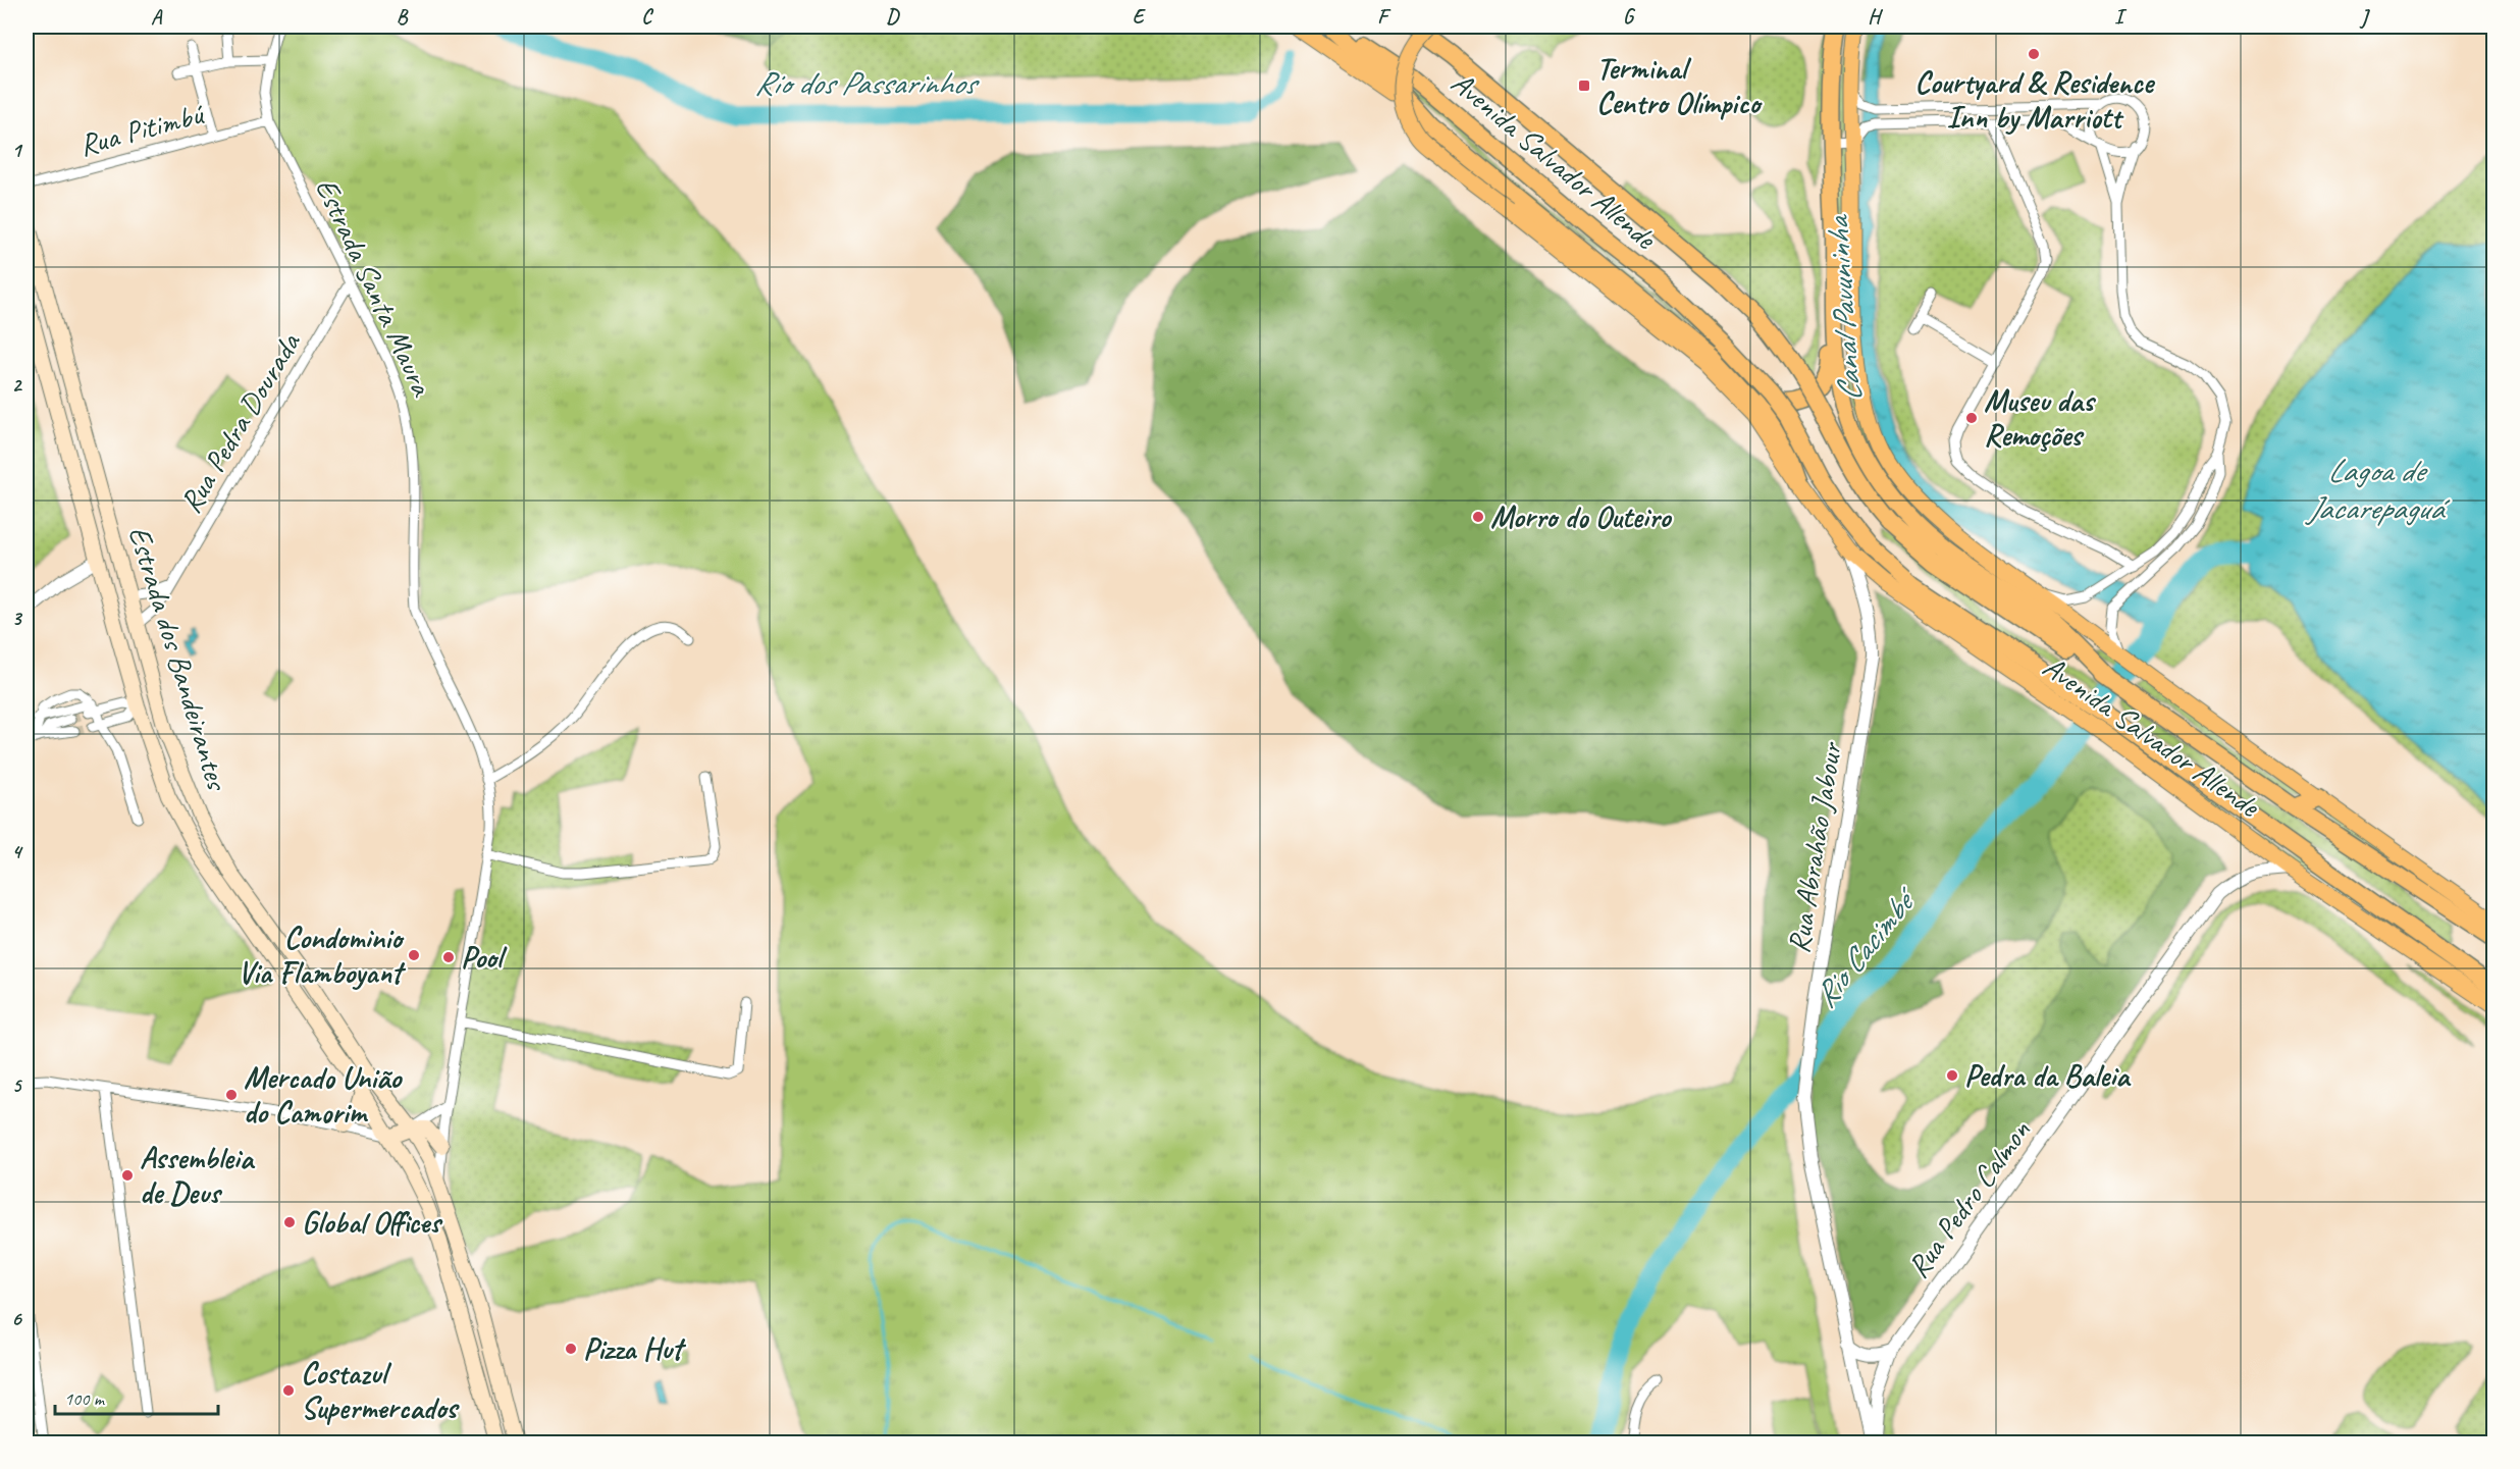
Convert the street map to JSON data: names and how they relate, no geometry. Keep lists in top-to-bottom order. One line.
{"streets":{"highway":["Avenida Salvador Allende"],"main road":["Estrada dos Bandeirantes"],"street":["Rua Pitimbú","Estrada Santa Maura","Rua Pedra Dourada","Rua Abrahão Jabour","Rua Pedro Calmon"]},"crossings":[["Rua Pitimbú","Estrada Santa Maura"],["Avenida Salvador Allende","Rua Abrahão Jabour"],["Avenida Salvador Allende","Rua Pedro Calmon"],["Estrada Santa Maura","Rua Pedra Dourada"],["Estrada Santa Maura","Estrada dos Bandeirantes"],["Rua Pedra Dourada","Estrada dos Bandeirantes"],["Rua Abrahão Jabour","Rua Pedro Calmon"]],"water":["Rio dos Passarinhos","Canal Pavuninha","Lagoa de Jacarepaguá","Rio Cacimbé"],"places":{"other":["Courtyard & Residence Inn by Marriott","Museu das Remoções","Morro do Outeiro","Condominio Via Flamboyant","Pool","Pedra da Baleia","Mercado União do Camorim","Assembleia de Deus","Global Offices","Pizza Hut","Costazul Supermercados"],"transit":["Terminal Centro Olímpico"]},"scale_bar":"100 m","grid":{"columns":["A","B","C","D","E","F","G","H","I","J"],"rows":["1","2","3","4","5","6"]}}
